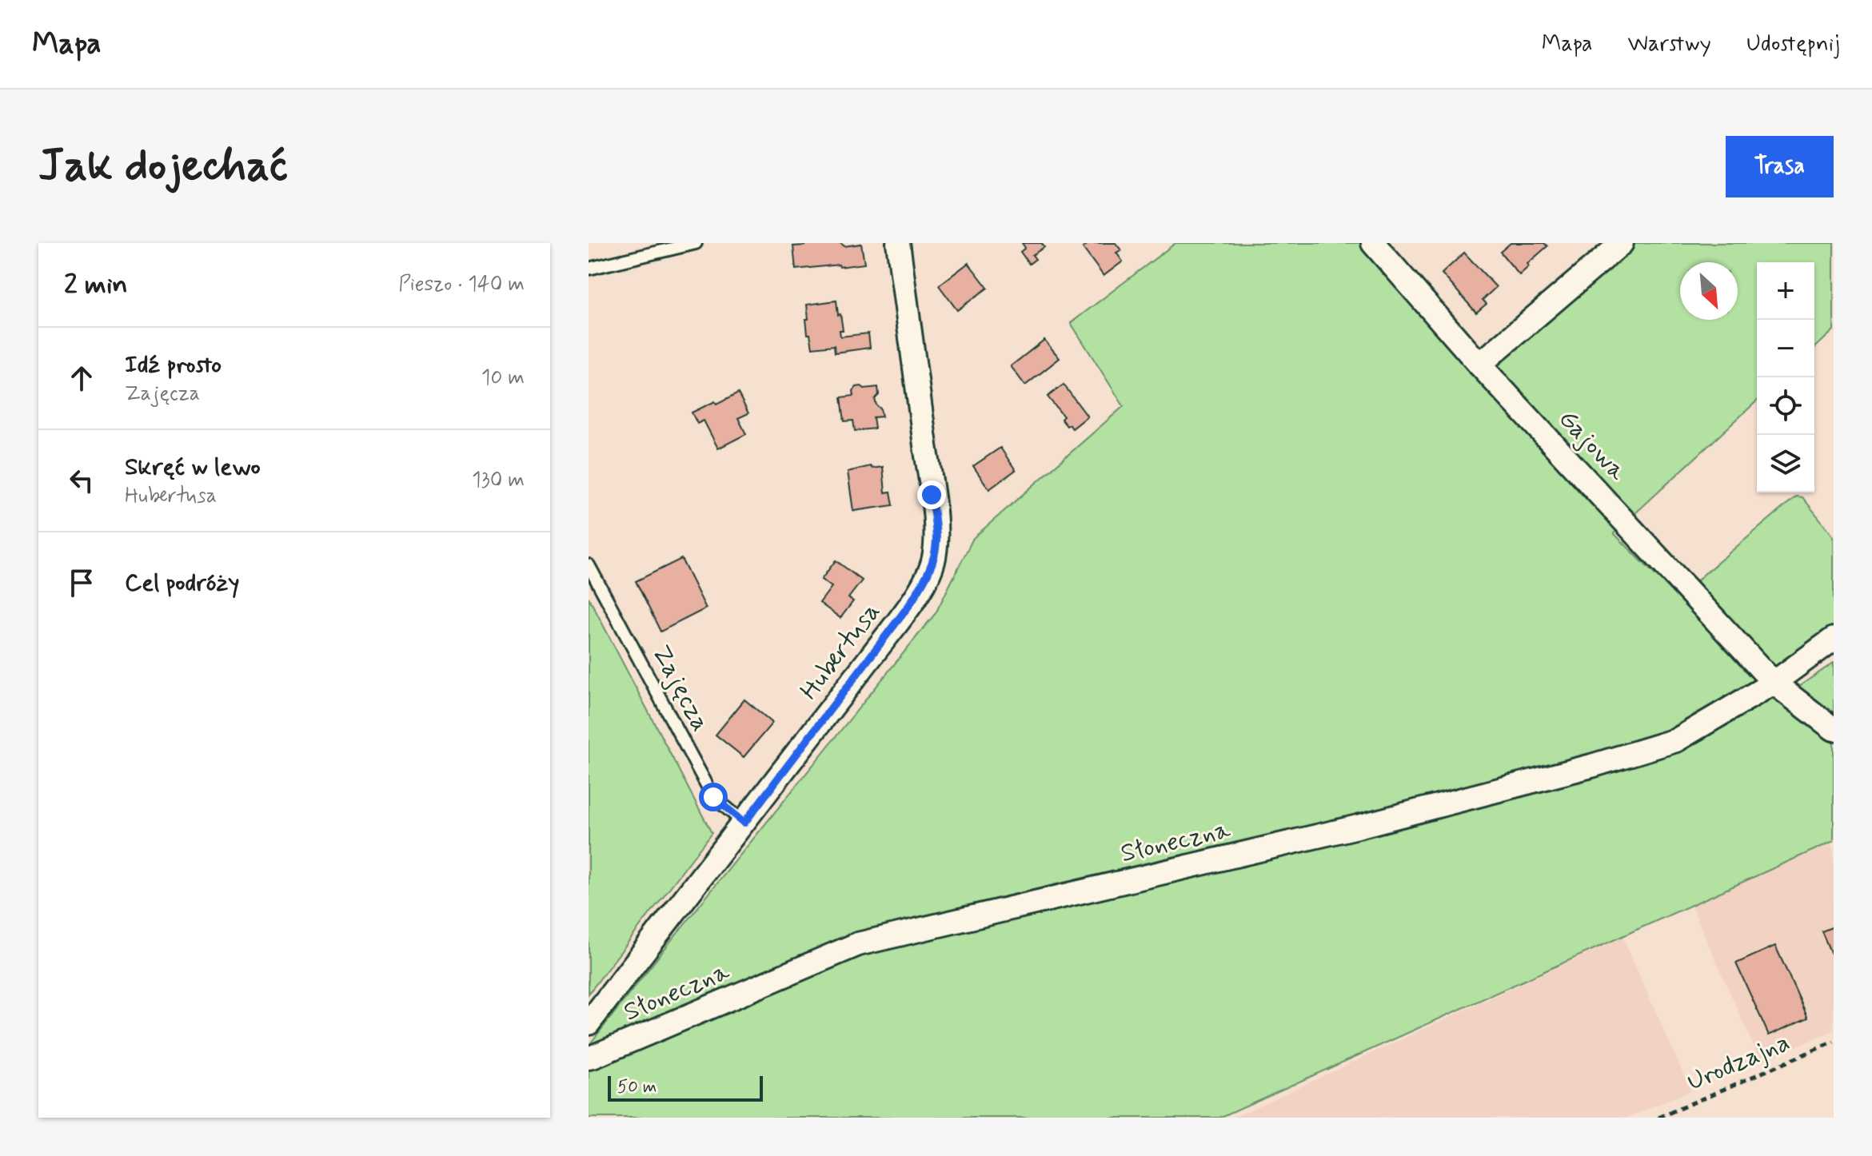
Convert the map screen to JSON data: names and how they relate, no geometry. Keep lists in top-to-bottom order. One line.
{"streets":{"street":["Gajowa","Hubertusa","Słoneczna"],"lane":["Zajęcza"],"path":["Urodzajna"]},"crossings":[["Gajowa","Słoneczna"],["Hubertusa","Zajęcza"]],"scale_bar":"50 m","north":"bottom right","page":{"header":"Mapa","nav":["Mapa","Warstwy","Udostępnij"],"buttons":"Trasa","title":"Jak dojechać","heading":["2 min","Pieszo · 140 m"],"map_buttons":["+","−"],"list":[["Idź prosto","Zajęcza","10 m"],["Skręć w lewo","Hubertusa","130 m"],"Cel podróży"],"scale":"50 m"}}
